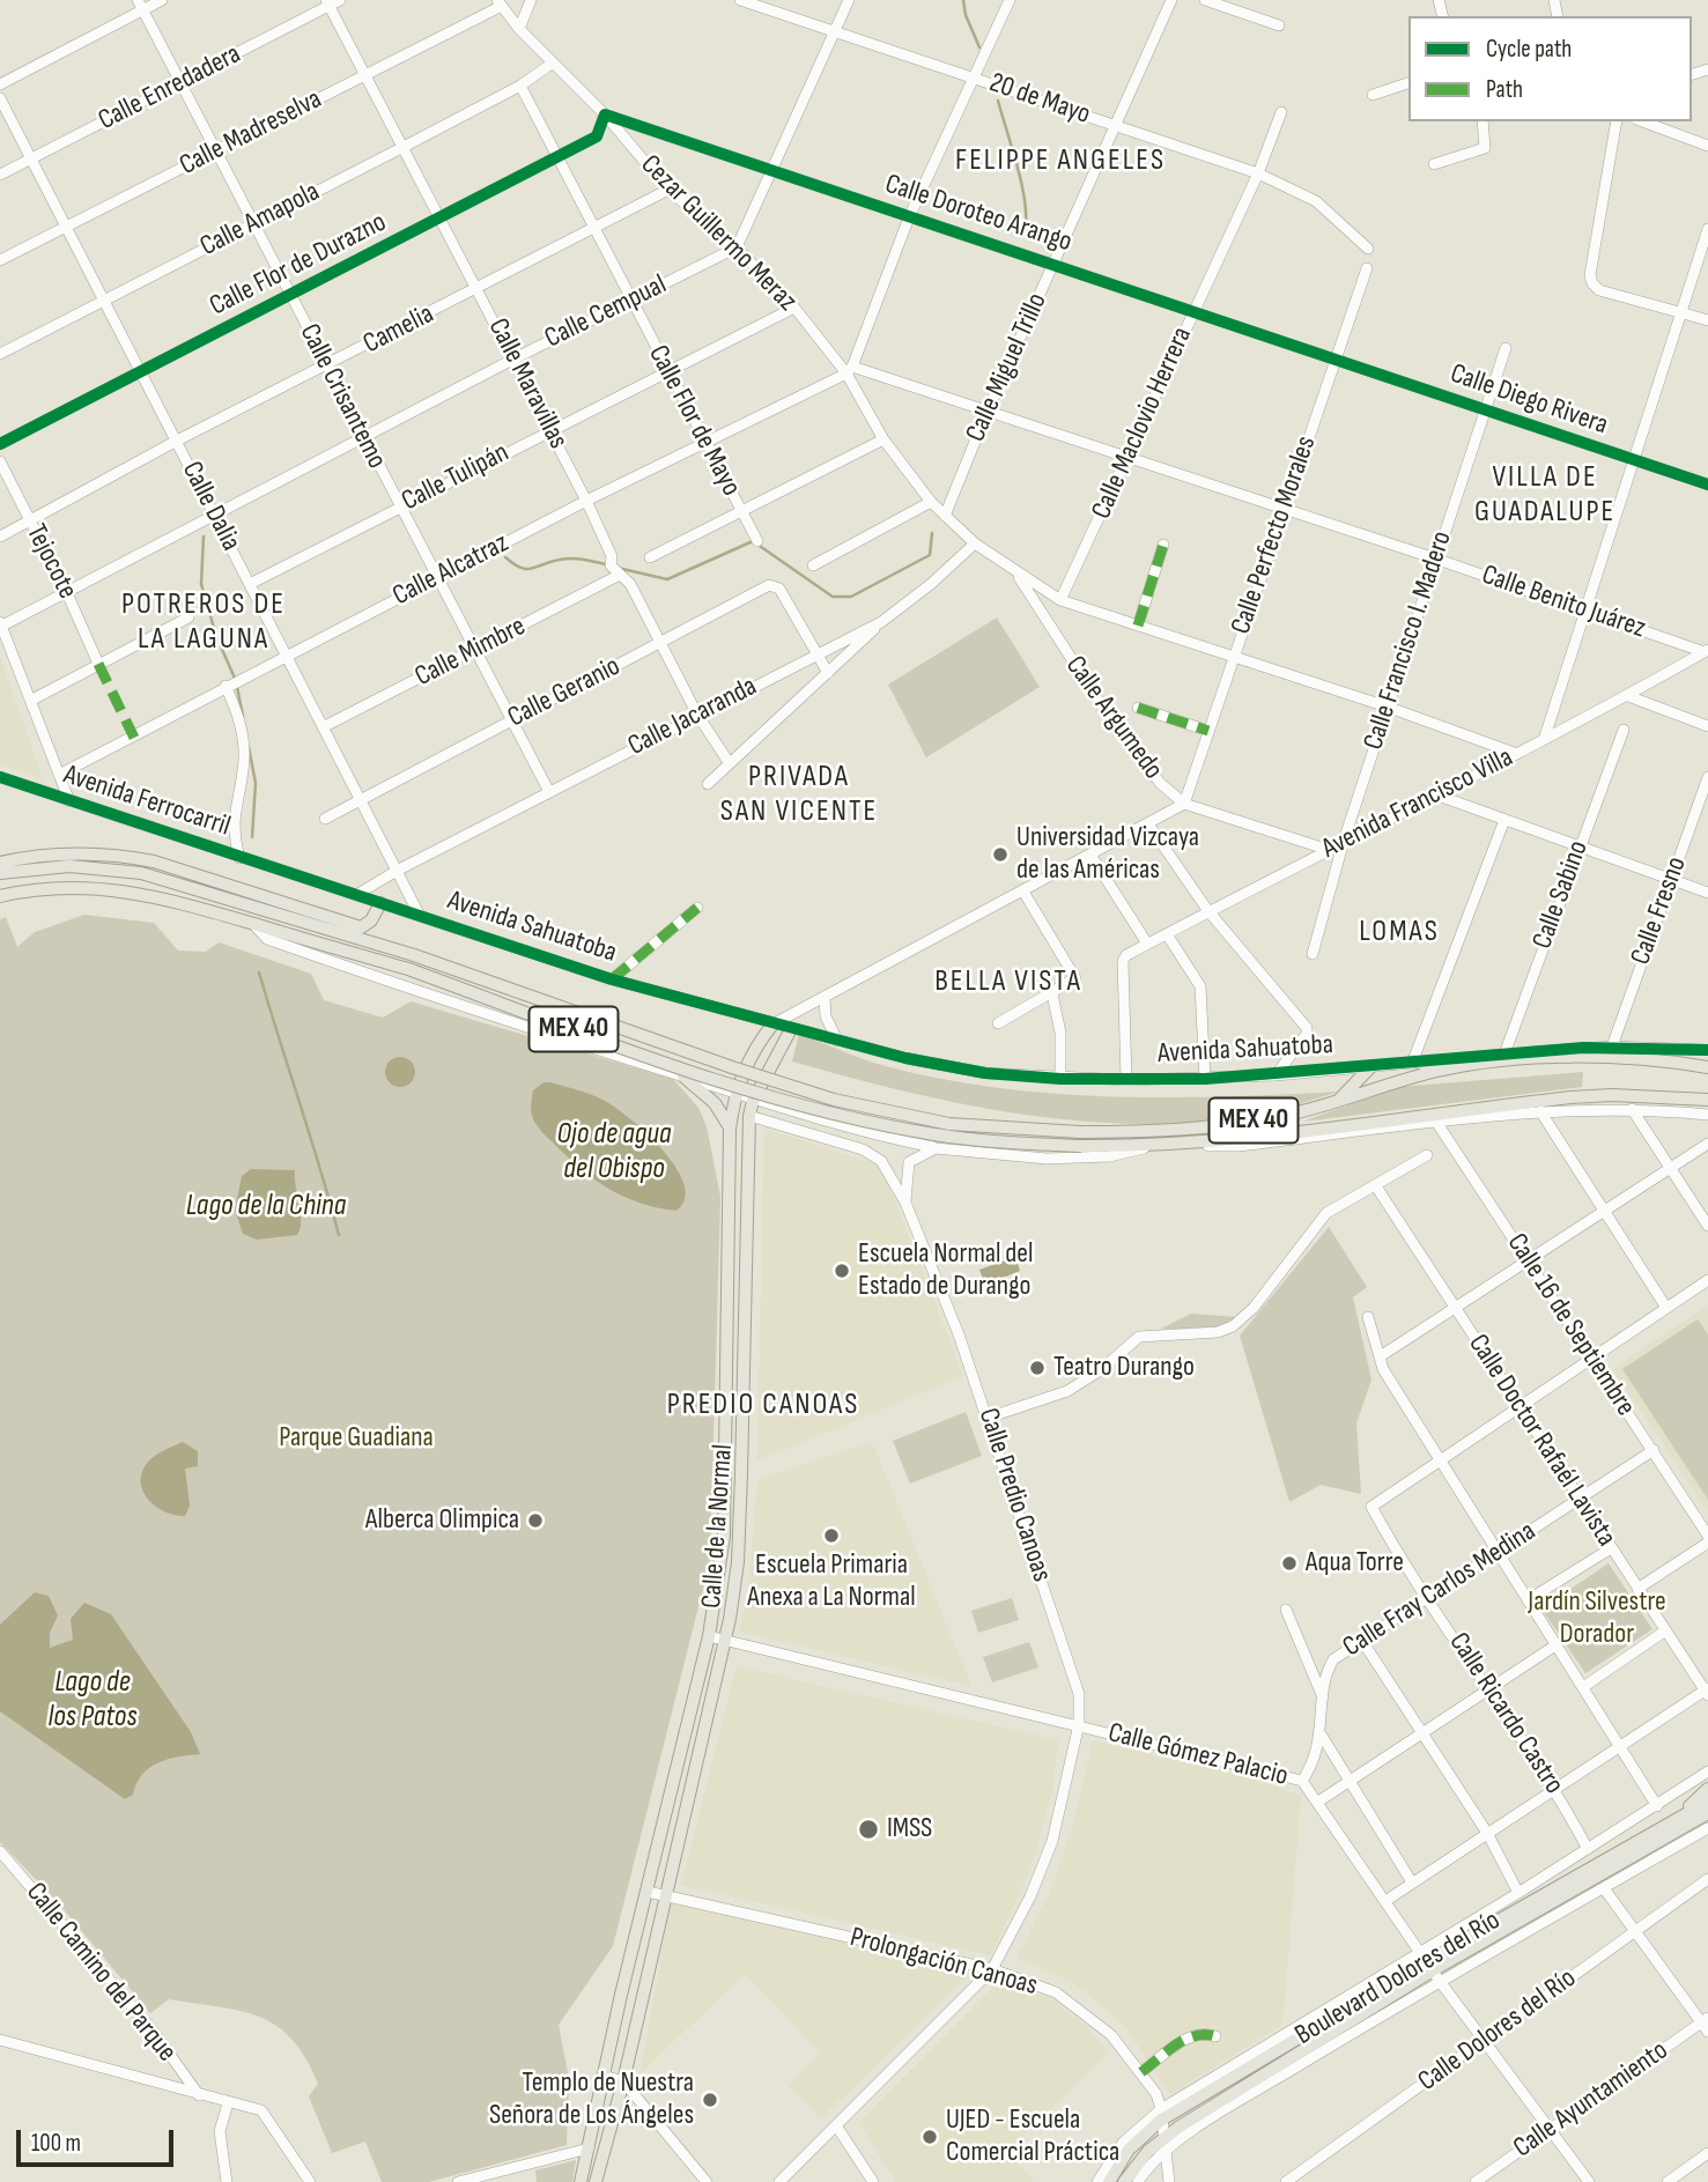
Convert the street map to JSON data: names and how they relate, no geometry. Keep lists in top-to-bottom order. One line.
{"streets":{"main road":["Avenida Sahuatoba","MEX 40","Calle de la Normal","Boulevard Dolores del Río"],"street":["Calle Enredadera","20 de Mayo","Calle Madreselva","Calle Doroteo Arango","Calle Amapola","Cezar Guillermo Meraz","Calle Flor de Durazno","Calle Cempual","Camelia","Calle Miguel Trillo","Calle Maravillas","Calle Crisantemo","Calle Diego Rivera","Calle Flor de Mayo","Calle Maclovio Herrera","Calle Tulipán","Calle Dalia","Calle Perfecto Morales","Tejocote","Calle Alcatraz","Calle Benito Juárez","Calle Francisco I. Madero","Calle Mimbre","Calle Geranio","Calle Jacaranda","Calle Argumedo","Avenida Ferrocarril","Avenida Francisco Villa","Calle Sabino","Calle Fresno","Calle 16 de Septiembre","Calle Doctor Rafaél Lavista","Calle Predio Canoas","Calle Fray Carlos Medina","Calle Ricardo Castro","Calle Gómez Palacio","Prolongación Canoas","Calle Camino del Parque","Calle Dolores del Río","Calle Ayuntamiento"]},"crossings":[["Calle Enredadera","Calle Maravillas"],["Calle Enredadera","Calle Crisantemo"],["Calle Enredadera","Calle Dalia"],["20 de Mayo","Calle Miguel Trillo"],["20 de Mayo","Calle Maclovio Herrera"],["Calle Madreselva","Cezar Guillermo Meraz"],["Calle Madreselva","Calle Maravillas"],["Calle Madreselva","Calle Crisantemo"],["Calle Madreselva","Calle Dalia"],["Calle Doroteo Arango","Cezar Guillermo Meraz"],["Calle Doroteo Arango","Calle Flor de Durazno"],["Calle Doroteo Arango","Calle Miguel Trillo"],["Calle Doroteo Arango","Calle Diego Rivera"],["Calle Doroteo Arango","Calle Maclovio Herrera"],["Calle Doroteo Arango","Calle Perfecto Morales"],["Calle Amapola","Cezar Guillermo Meraz"],["Calle Amapola","Calle Maravillas"],["Calle Amapola","Calle Crisantemo"],["Calle Amapola","Calle Flor de Mayo"],["Calle Amapola","Calle Dalia"],["Cezar Guillermo Meraz","Calle Flor de Durazno"],["Cezar Guillermo Meraz","Calle Cempual"],["Cezar Guillermo Meraz","Camelia"],["Cezar Guillermo Meraz","Calle Miguel Trillo"],["Cezar Guillermo Meraz","Calle Maclovio Herrera"],["Cezar Guillermo Meraz","Calle Tulipán"],["Cezar Guillermo Meraz","Calle Perfecto Morales"],["Cezar Guillermo Meraz","Calle Alcatraz"],["Cezar Guillermo Meraz","Calle Benito Juárez"],["Cezar Guillermo Meraz","Calle Francisco I. Madero"],["Cezar Guillermo Meraz","Calle Jacaranda"],["Cezar Guillermo Meraz","Calle Argumedo"],["Cezar Guillermo Meraz","Avenida Francisco Villa"],["Calle Flor de Durazno","Calle Maravillas"],["Calle Flor de Durazno","Calle Crisantemo"],["Calle Flor de Durazno","Calle Flor de Mayo"],["Calle Flor de Durazno","Calle Dalia"],["Calle Cempual","Calle Maravillas"],["Calle Cempual","Calle Crisantemo"],["Calle Cempual","Calle Flor de Mayo"],["Calle Cempual","Calle Dalia"],["Calle Cempual","Tejocote"],["Camelia","Calle Maravillas"],["Camelia","Calle Crisantemo"],["Camelia","Calle Flor de Mayo"],["Camelia","Calle Dalia"],["Camelia","Tejocote"],["Calle Miguel Trillo","Calle Benito Juárez"],["Calle Maravillas","Calle Tulipán"],["Calle Maravillas","Calle Alcatraz"],["Calle Maravillas","Calle Mimbre"],["Calle Maravillas","Calle Geranio"],["Calle Maravillas","Calle Jacaranda"],["Calle Crisantemo","Calle Tulipán"],["Calle Crisantemo","Calle Alcatraz"],["Calle Crisantemo","Calle Mimbre"],["Calle Crisantemo","Calle Geranio"],["Calle Crisantemo","Calle Jacaranda"],["Calle Diego Rivera","Calle Perfecto Morales"],["Calle Diego Rivera","Calle Francisco I. Madero"],["Calle Flor de Mayo","Calle Tulipán"],["Calle Flor de Mayo","Calle Alcatraz"],["Calle Maclovio Herrera","Calle Benito Juárez"],["Calle Tulipán","Calle Dalia"],["Calle Dalia","Calle Alcatraz"],["Calle Dalia","Calle Mimbre"],["Calle Dalia","Calle Geranio"],["Calle Dalia","Calle Jacaranda"],["Calle Dalia","Avenida Sahuatoba"],["Calle Perfecto Morales","Calle Benito Juárez"],["Calle Perfecto Morales","Calle Argumedo"],["Calle Alcatraz","Calle Benito Juárez"],["Calle Benito Juárez","Calle Francisco I. Madero"],["Calle Benito Juárez","Avenida Francisco Villa"],["Calle Francisco I. Madero","Avenida Francisco Villa"],["Calle Geranio","Calle Jacaranda"],["Calle Jacaranda","Avenida Sahuatoba"],["Avenida Ferrocarril","Avenida Sahuatoba"],["Avenida Francisco Villa","Avenida Sahuatoba"],["Calle Sabino","Avenida Sahuatoba"],["Calle Sabino","MEX 40"],["Calle Fresno","Avenida Sahuatoba"],["Avenida Sahuatoba","MEX 40"],["Avenida Sahuatoba","Calle de la Normal"],["MEX 40","Calle 16 de Septiembre"],["Calle 16 de Septiembre","Calle Fray Carlos Medina"],["Calle Doctor Rafaél Lavista","Calle Fray Carlos Medina"],["Calle Predio Canoas","Calle de la Normal"],["Calle Predio Canoas","Calle Gómez Palacio"],["Calle Predio Canoas","Prolongación Canoas"],["Calle de la Normal","Calle Gómez Palacio"],["Calle de la Normal","Prolongación Canoas"],["Calle Fray Carlos Medina","Calle Ricardo Castro"],["Calle Fray Carlos Medina","Calle Gómez Palacio"],["Calle Gómez Palacio","Boulevard Dolores del Río"],["Calle Gómez Palacio","Calle Dolores del Río"],["Calle Gómez Palacio","Calle Ayuntamiento"],["Prolongación Canoas","Boulevard Dolores del Río"]],"districts":["FELIPPE ANGELES","VILLA DE GUADALUPE","POTREROS DE LA LAGUNA","PRIVADA SAN VICENTE","LOMAS","BELLA VISTA","PREDIO CANOAS"],"water":["Ojo de agua del Obispo","Lago de la China","Lago de los Patos"],"parks":["Parque Guadiana","Jardín Silvestre Dorador"],"places":["Universidad Vizcaya de las Américas","Escuela Normal del Estado de Durango","Teatro Durango","Alberca Olimpica","Escuela Primaria Anexa a La Normal","Aqua Torre","IMSS","Templo de Nuestra Señora de Los Ángeles","UJED - Escuela Comercial Práctica"],"legend":["Cycle path","Path"],"scale_bar":"100 m"}
